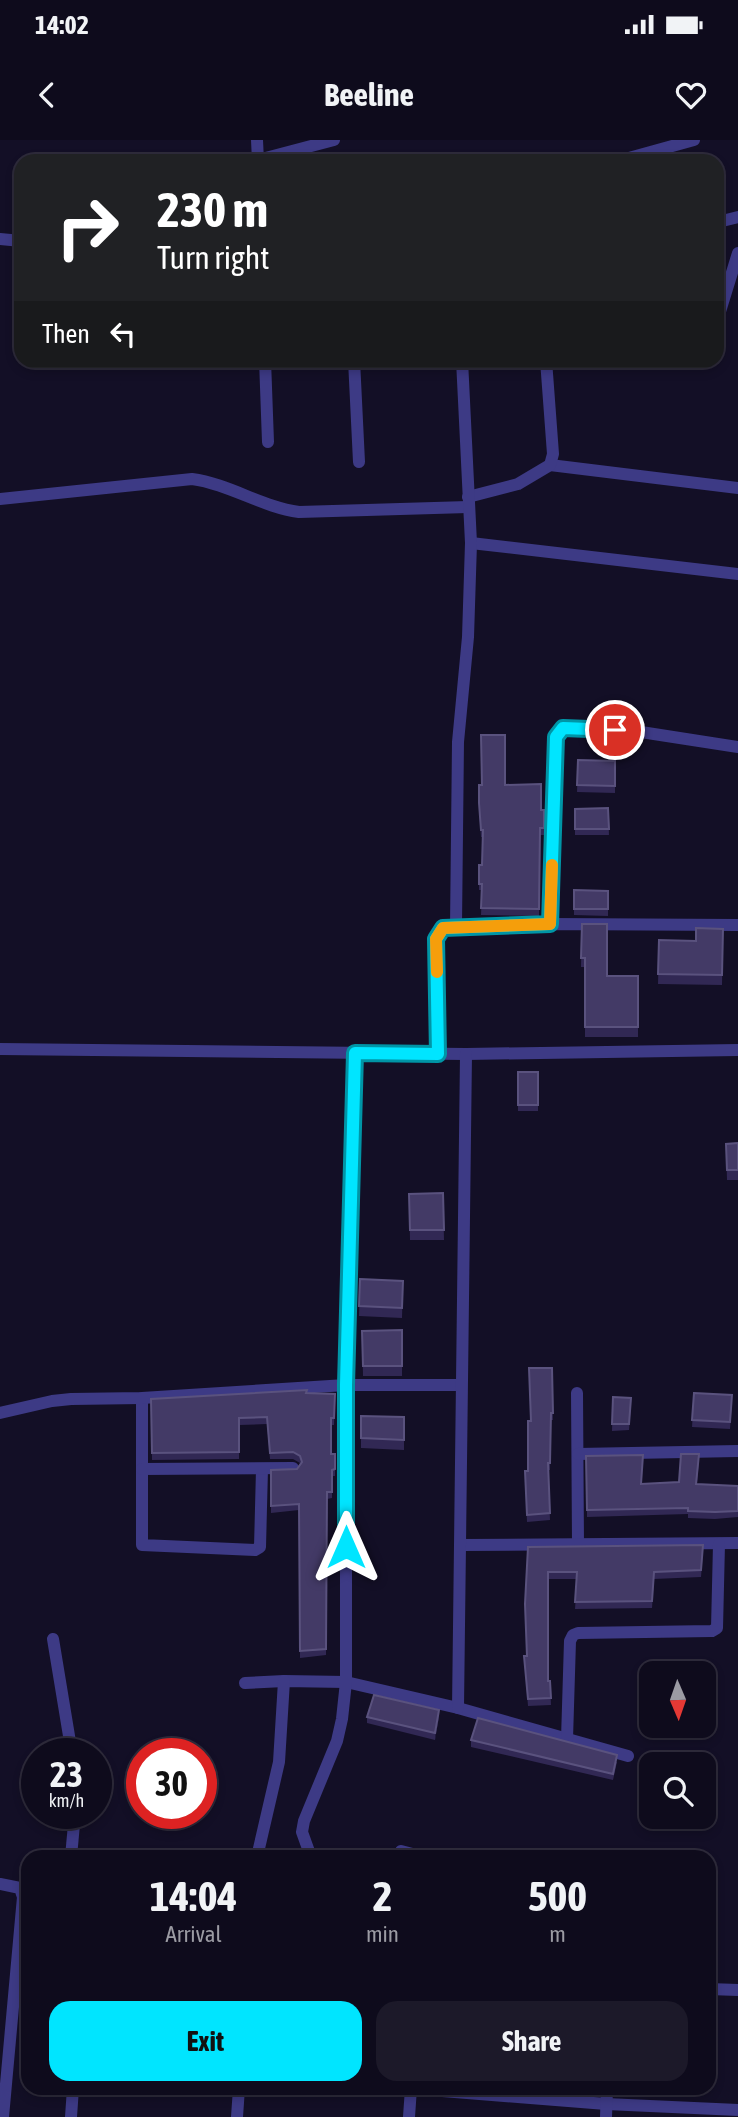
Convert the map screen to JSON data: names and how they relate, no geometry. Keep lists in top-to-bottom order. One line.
{"north":"bottom","page":{"status":"14:02","header":"Beeline","turn":["230 m","Turn right"],"then":"Then","speed":"23 km/h","limit":"30","eta":["14:04","Arrival","2","min","500","m"],"buttons":["Exit","Share"]}}
